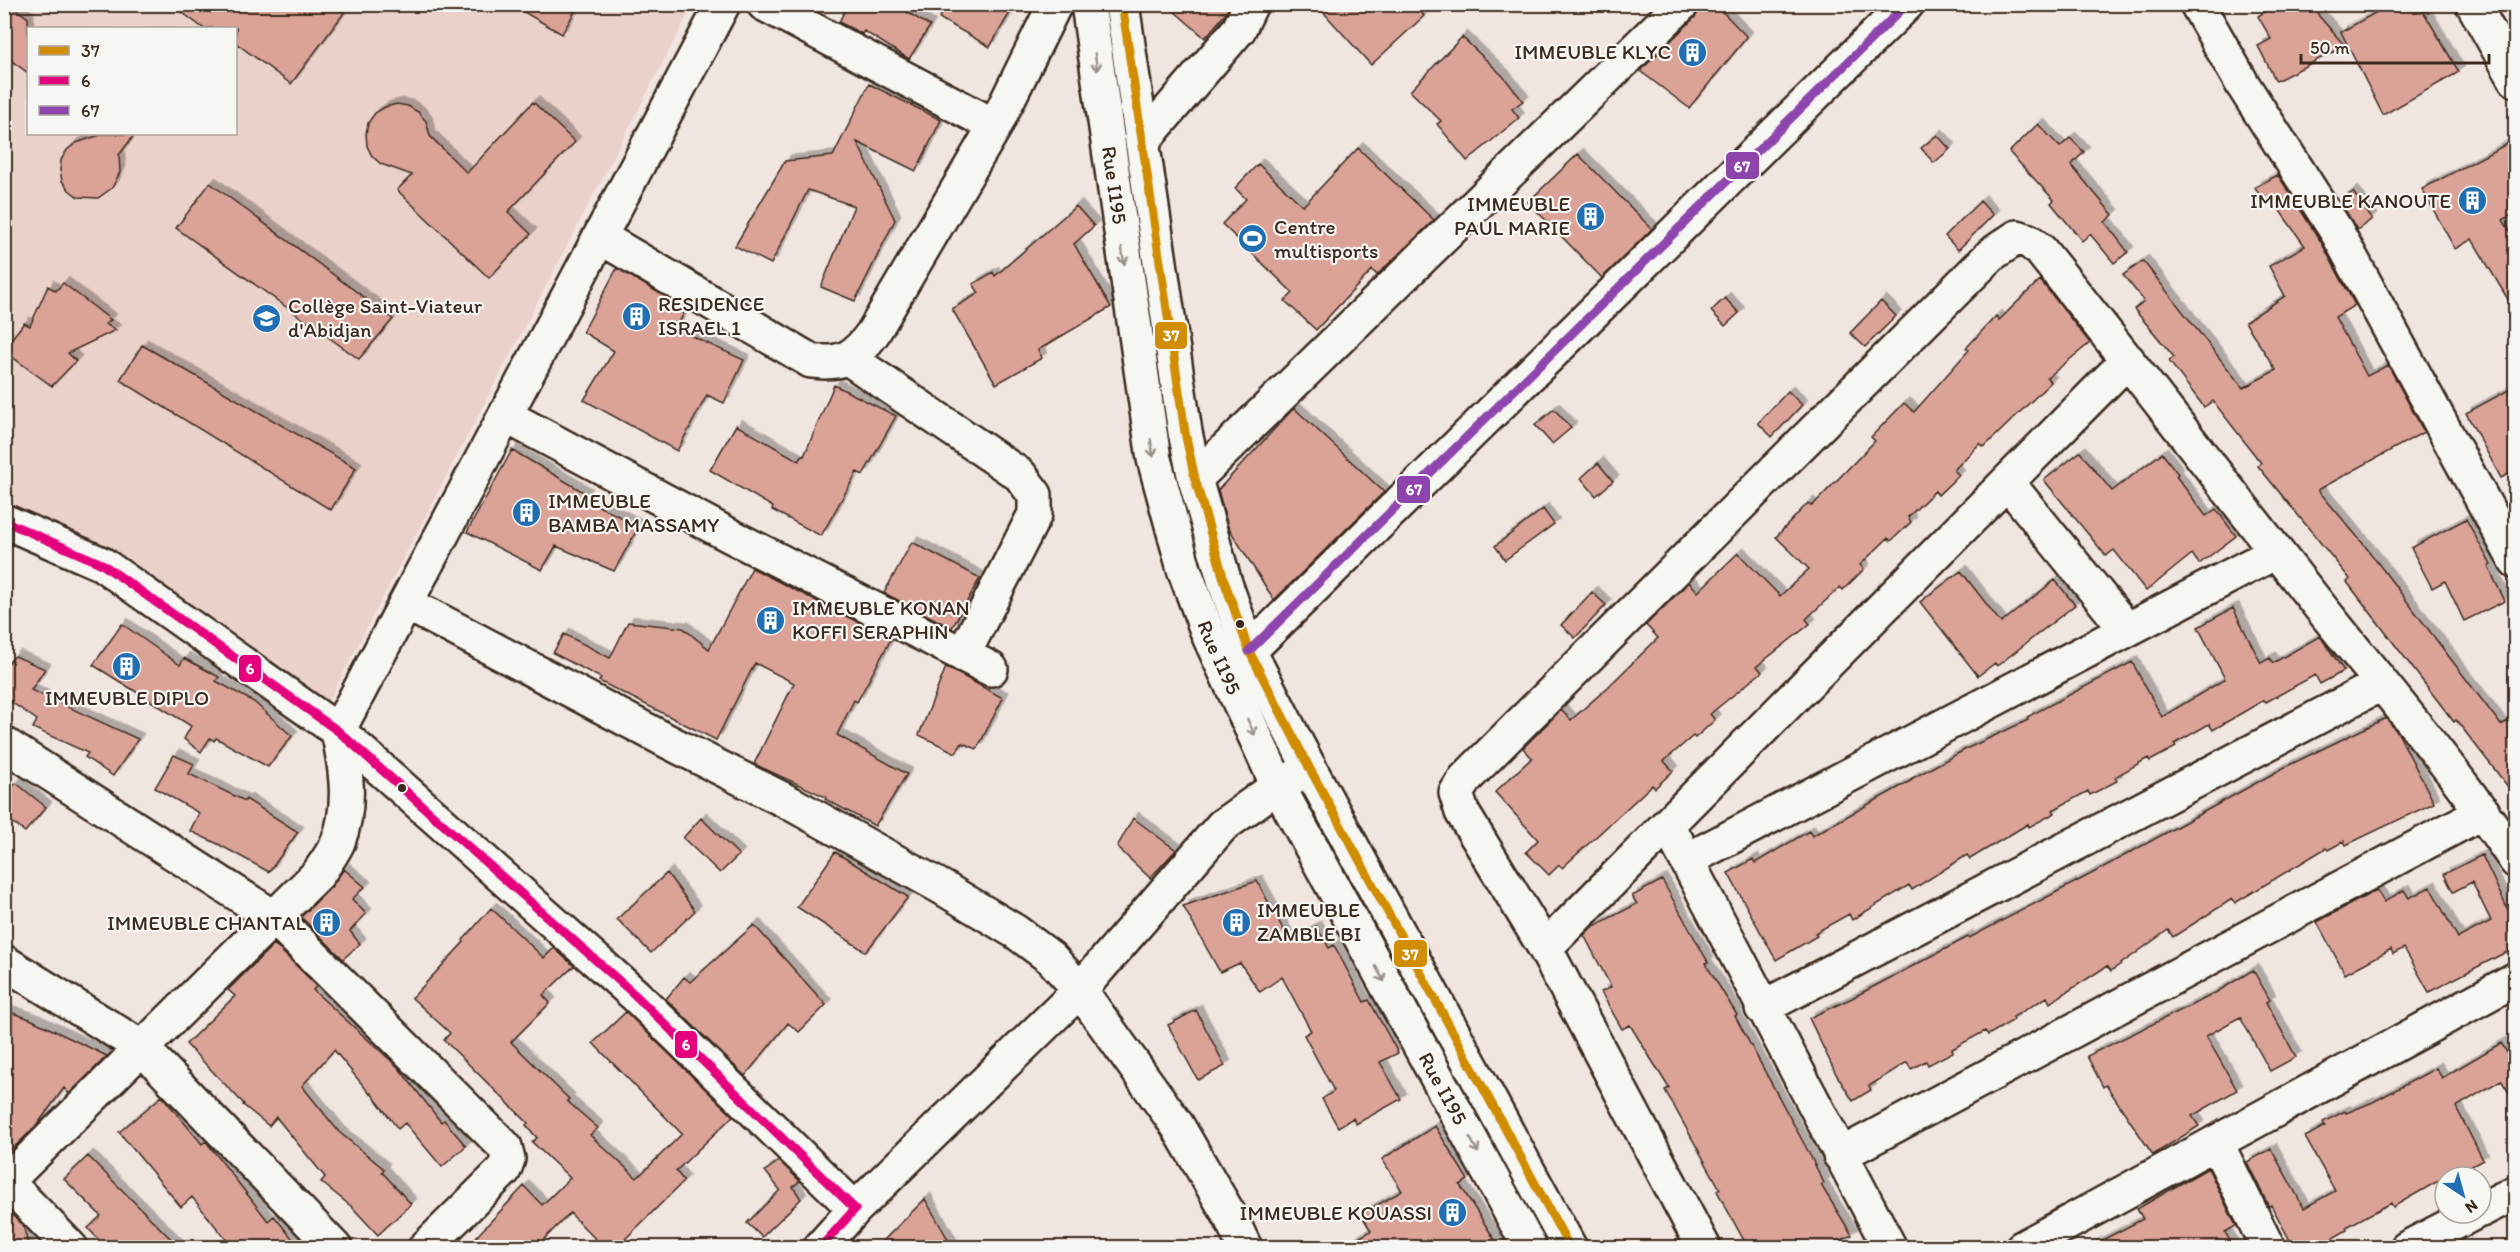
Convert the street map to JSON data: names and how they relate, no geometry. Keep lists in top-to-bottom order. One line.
{"streets":{"street":["Rue I195"]},"places":{"building":["IMMEUBLE KLYC","IMMEUBLE KANOUTE","IMMEUBLE PAUL MARIE","RESIDENCE ISRAEL 1","IMMEUBLE BAMBA MASSAMY","IMMEUBLE KONAN KOFFI SERAPHIN","IMMEUBLE DIPLO","IMMEUBLE ZAMBLE BI","IMMEUBLE CHANTAL","IMMEUBLE KOUASSI"],"sports":["Centre multisports"],"school or university":["Collège Saint-Viateur d'Abidjan"]},"lines":["transit line 37","transit line 67","transit line 6"],"legend":["37","6","67"],"scale_bar":"50 m","north":"bottom right"}
